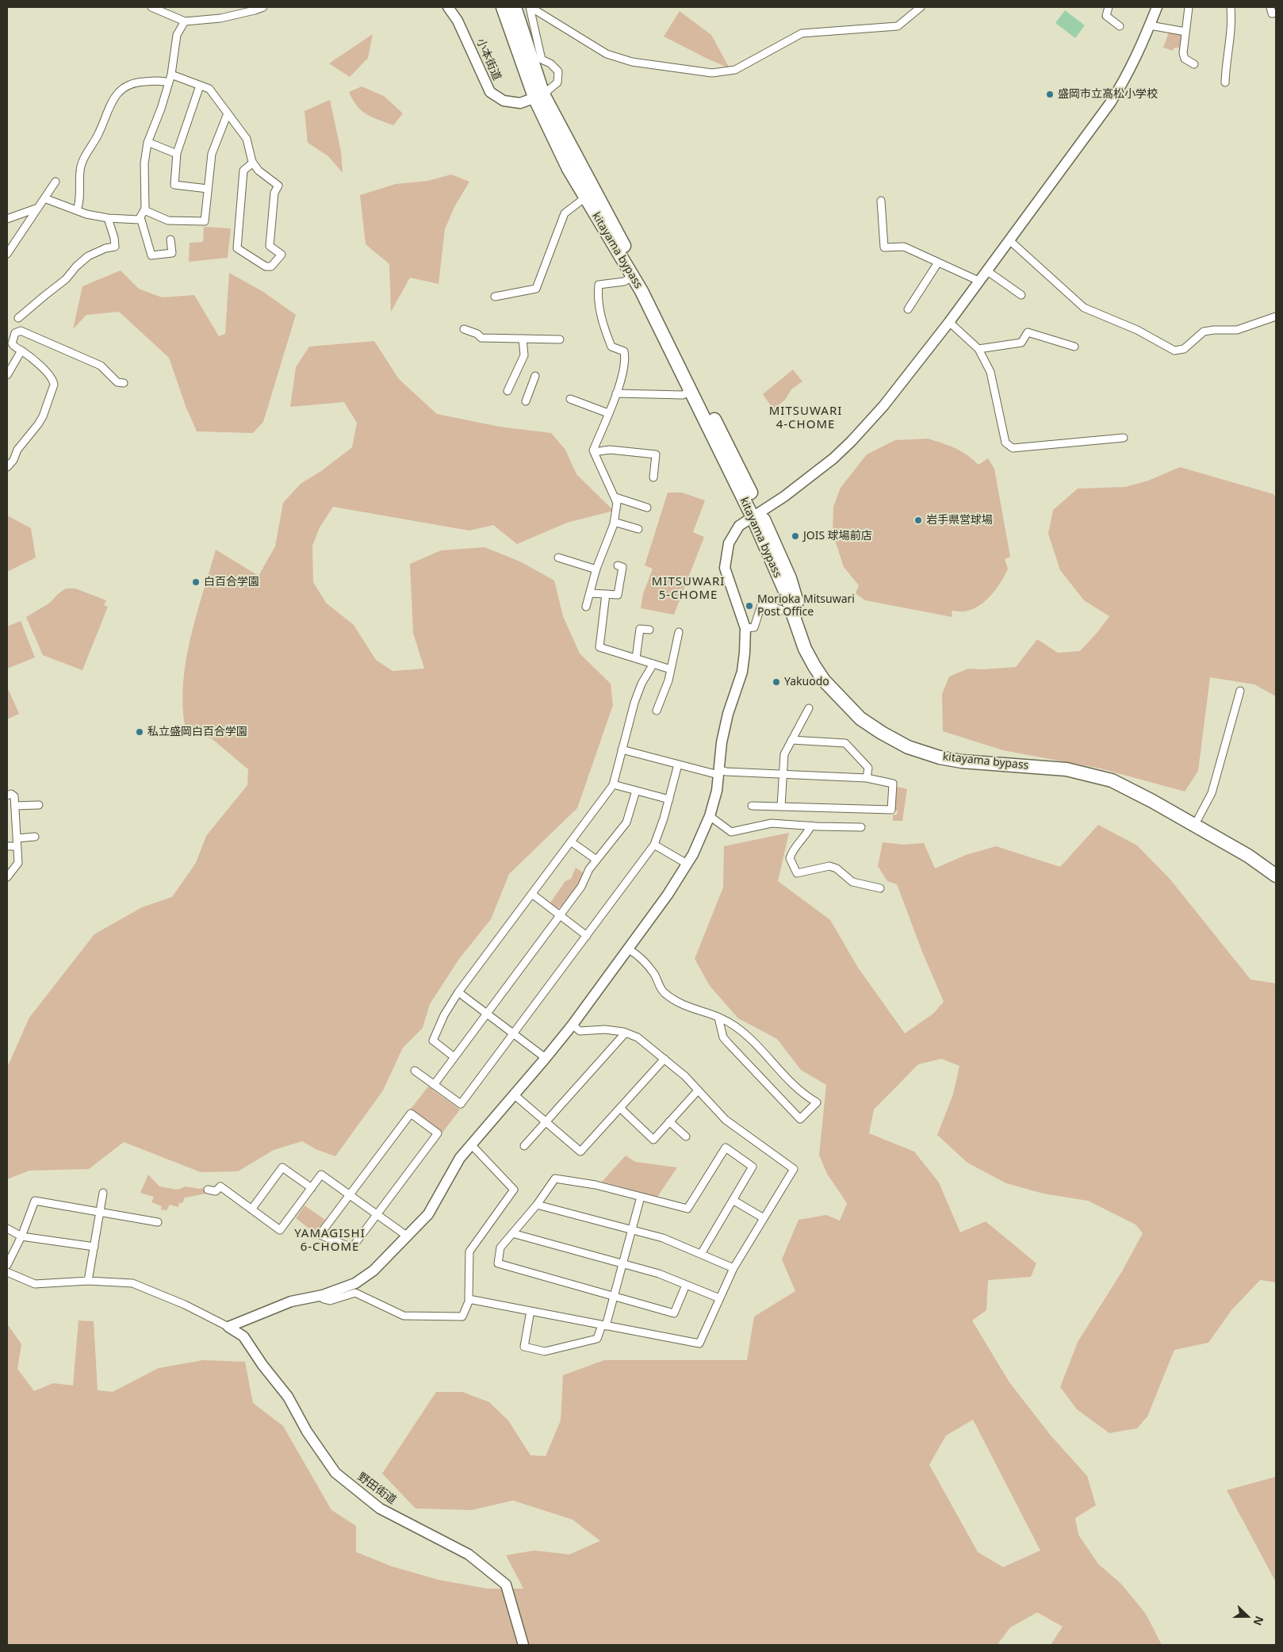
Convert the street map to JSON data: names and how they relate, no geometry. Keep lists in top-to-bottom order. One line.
{"streets":{"highway":["kitayama bypass"],"street":["小本街道","野田街道"]},"crossings":[["小本街道","kitayama bypass"]],"districts":["MITSUWARI 4-CHOME","MITSUWARI 5-CHOME","YAMAGISHI 6-CHOME"],"places":["盛岡市立高松小学校","岩手県営球場","JOIS 球場前店","白百合学園","Morioka Mitsuwari Post Office","Yakuodo","私立盛岡白百合学園"],"north":"right"}
